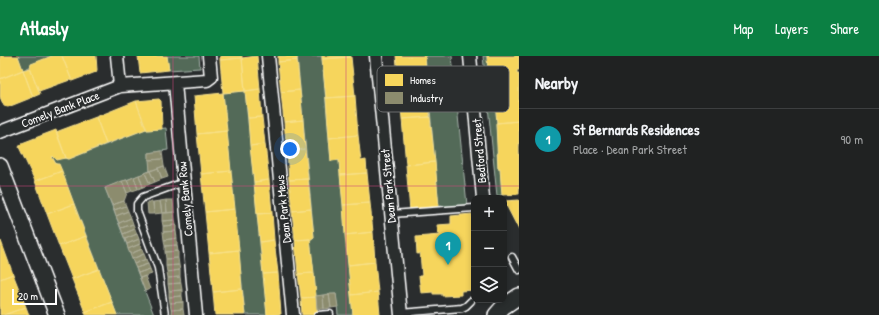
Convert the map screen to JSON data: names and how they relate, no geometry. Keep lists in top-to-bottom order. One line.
{"streets":{"street":["Comely Bank Place","Bedford Street","Dean Park Street","Comely Bank Row","Dean Park Mews"]},"crossings":[["Comely Bank Place","Comely Bank Row"]],"legend":["Homes","Industry"],"scale_bar":"20 m","page":{"header":"Atlasly","nav":["Map","Layers","Share"],"heading":"Nearby","list":[{"mark":"1","name":"St Bernards Residences","note":"Place · Dean Park Street","value":"90 m"}],"map_buttons":["+","−"],"pins":"1","scale":"20 m"}}
